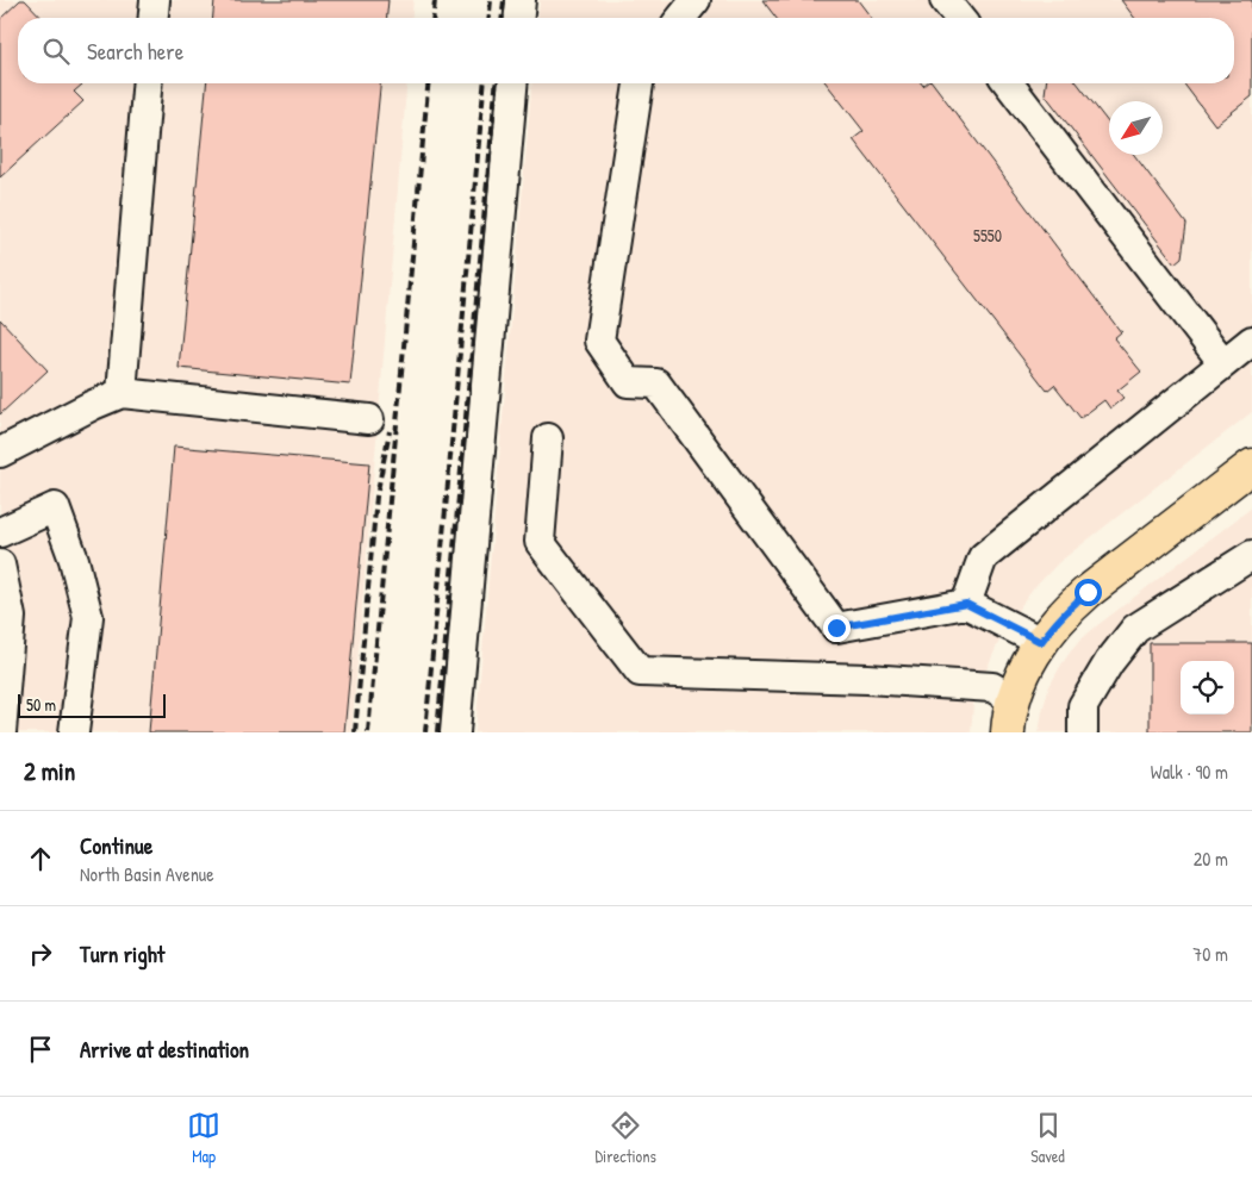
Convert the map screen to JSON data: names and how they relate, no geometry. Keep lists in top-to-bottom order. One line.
{"house_numbers":["5550"],"scale_bar":"50 m","north":"bottom left","page":{"search":"Search here","scale":"50 m","heading":["2 min","Walk · 90 m"],"list":[["Continue","North Basin Avenue","20 m"],["Turn right","70 m"],"Arrive at destination"],"nav":["Map","Directions","Saved"]}}
